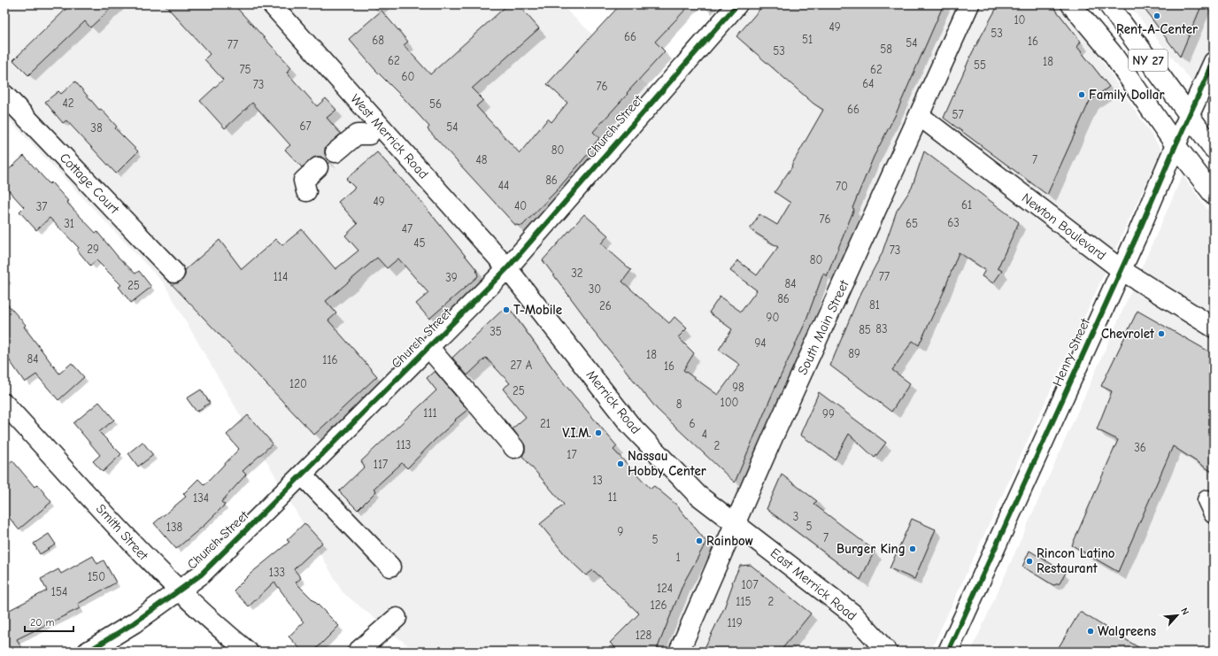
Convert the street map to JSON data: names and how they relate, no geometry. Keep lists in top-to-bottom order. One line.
{"streets":{"main road":["NY 27","Church Street","West Merrick Road","Cottage Court","Newton Boulevard","South Main Street","Henry Street","Merrick Road","Smith Street","East Merrick Road"]},"crossings":[["NY 27","Henry Street"],["Church Street","West Merrick Road"],["Church Street","Merrick Road"],["Church Street","Smith Street"],["West Merrick Road","Merrick Road"],["Newton Boulevard","South Main Street"],["Newton Boulevard","Henry Street"],["South Main Street","Merrick Road"],["South Main Street","East Merrick Road"],["Merrick Road","East Merrick Road"]],"places":["Rent-A-Center","Family Dollar","T-Mobile","Chevrolet","V.I.M.","Nassau Hobby Center","Rainbow","Burger King","Rincon Latino Restaurant","Walgreens"],"house_numbers":["10","49","53","66","51","68","16","54","77","58","53","62","18","55","75","62","60","64","73","76","42","56","66","57","67","54","38","80","48","7","86","44","70","49","61","40","37","76","63","31","65","47","45","29","73","80","32","114","77","39","84","25","30","86","81","26","90","83","85","35","94","89","18","84","116","27 A","16","120","98","25","100","8","111","99","21","6","4","113","2","36","17","117","13","11","134","3","5","138","9","7","5","1","133","150","107","124","154","115","2","126","119","128"],"scale_bar":"20 m","north":"top right"}
